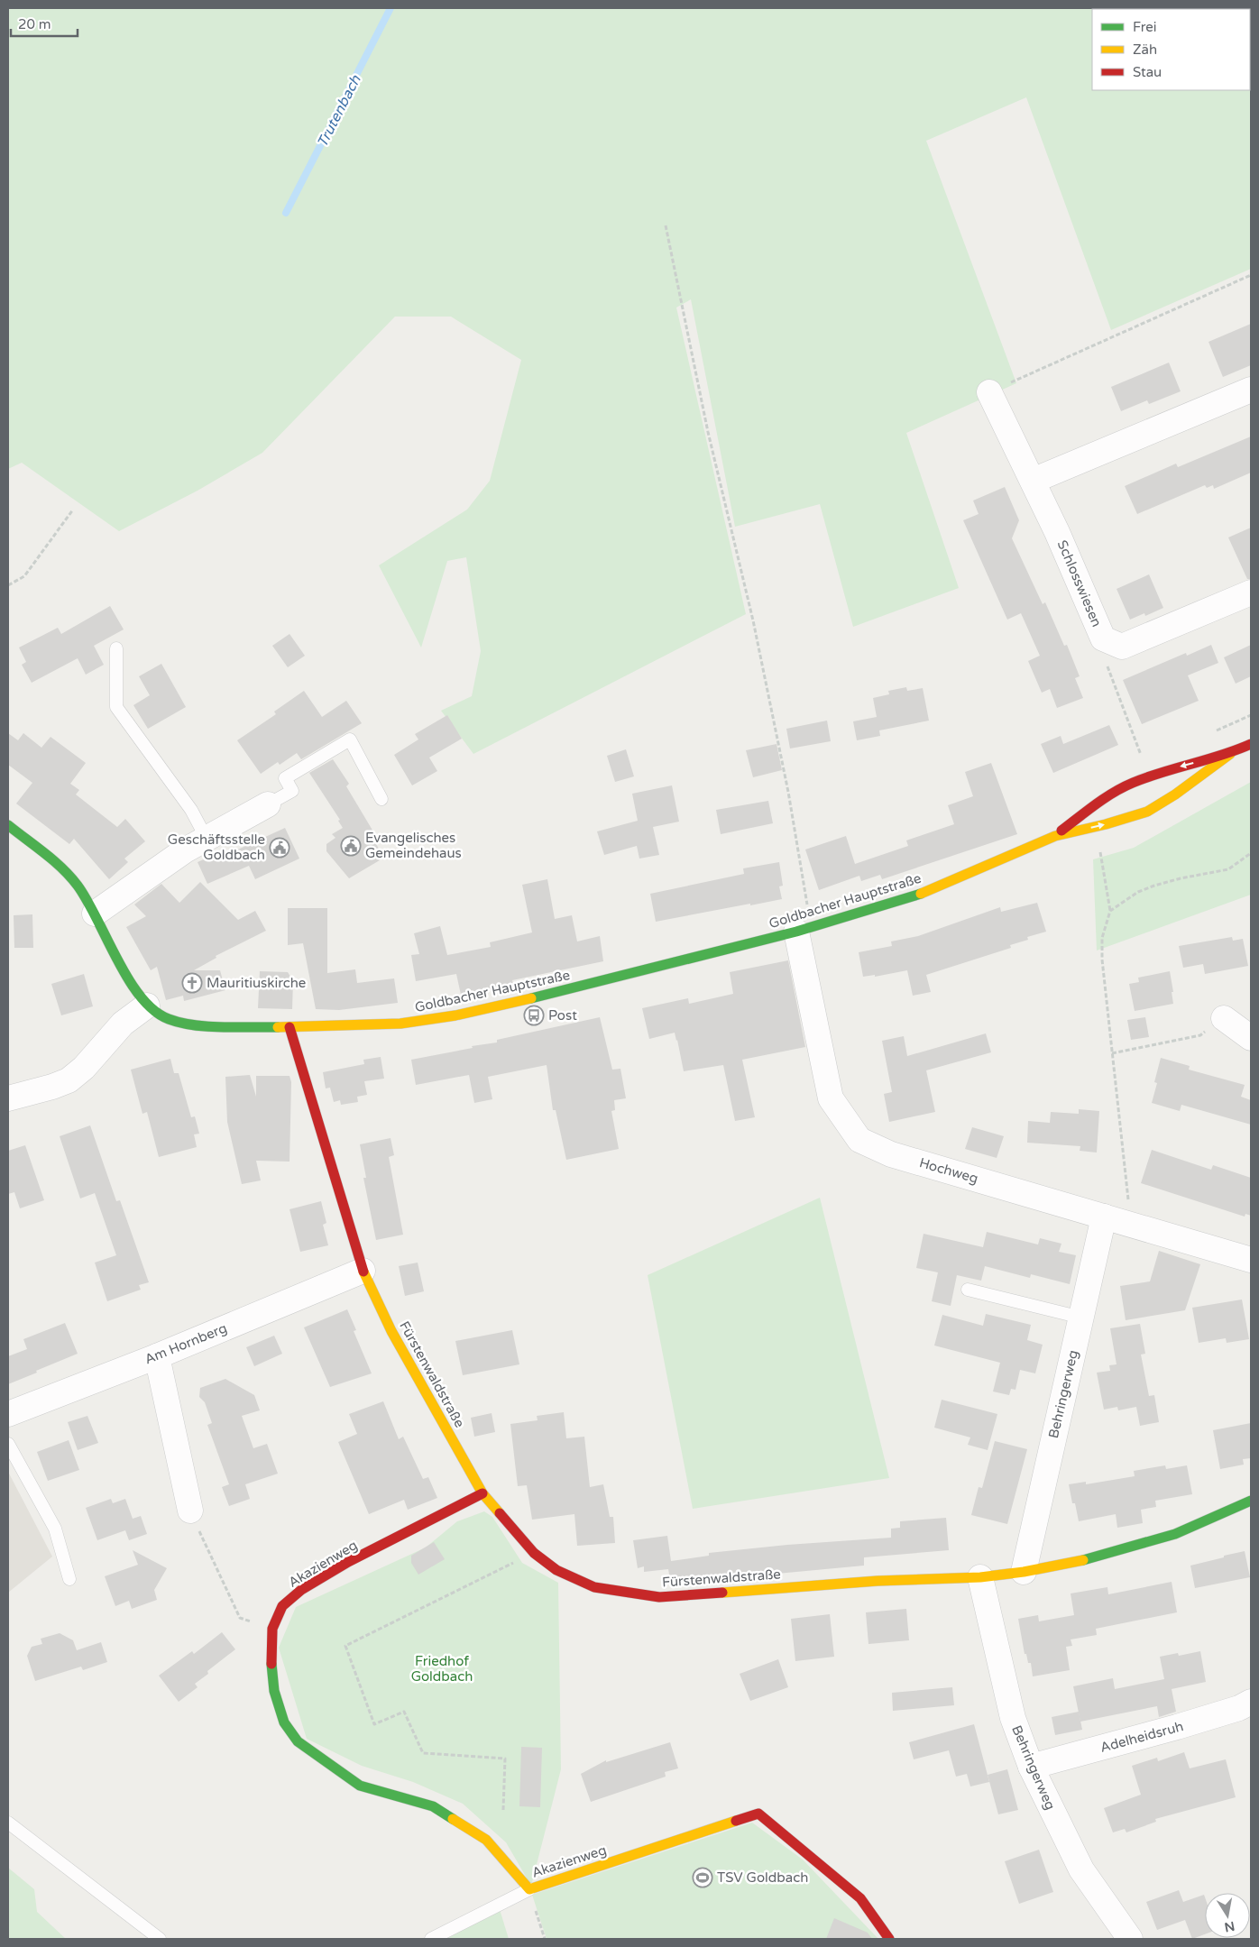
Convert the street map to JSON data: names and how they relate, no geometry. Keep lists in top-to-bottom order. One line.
{"streets":{"street":["Schlosswiesen","Goldbacher Hauptstraße","Hochweg","Am Hornberg","Fürstenwaldstraße","Behringerweg","Akazienweg","Adelheidsruh"]},"crossings":[["Goldbacher Hauptstraße","Hochweg"],["Goldbacher Hauptstraße","Fürstenwaldstraße"],["Hochweg","Behringerweg"],["Am Hornberg","Fürstenwaldstraße"],["Fürstenwaldstraße","Behringerweg"],["Fürstenwaldstraße","Akazienweg"],["Behringerweg","Adelheidsruh"]],"water":["Trutenbach"],"parks":["Friedhof Goldbach"],"places":{"public building":["Evangelisches Gemeindehaus","Geschäftsstelle Goldbach"],"church":["Mauritiuskirche"],"bus stop":["Post"],"sports":["TSV Goldbach"]},"legend":["Frei","Zäh","Stau"],"scale_bar":"20 m","north":"bottom"}
